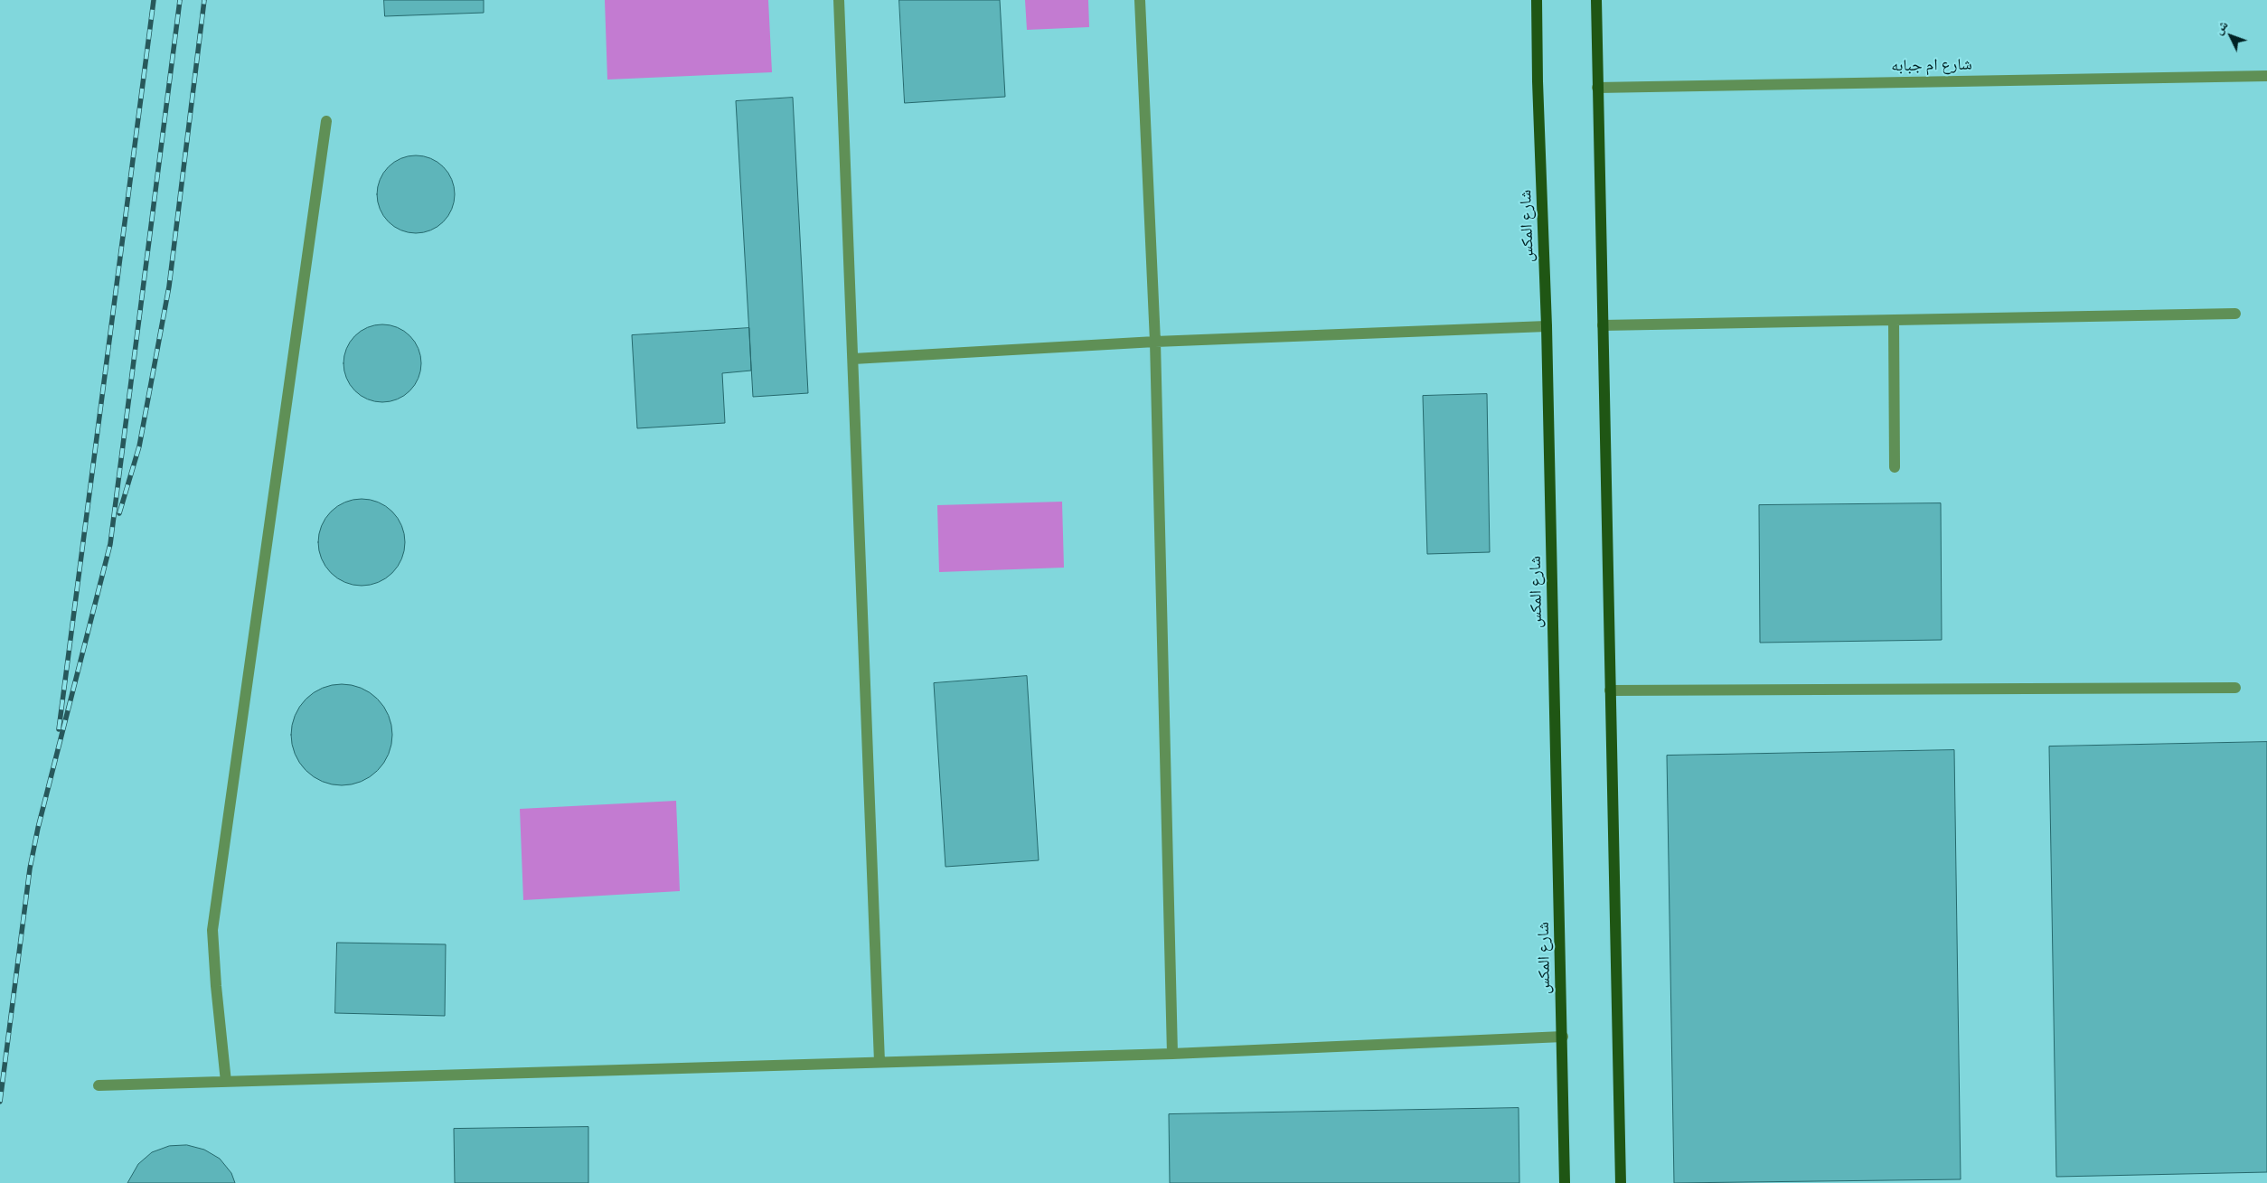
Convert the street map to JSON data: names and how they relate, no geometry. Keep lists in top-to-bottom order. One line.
{"streets":{"main road":["شارع المكس"],"street":["شارع ام جبابه"]},"north":"top left"}
